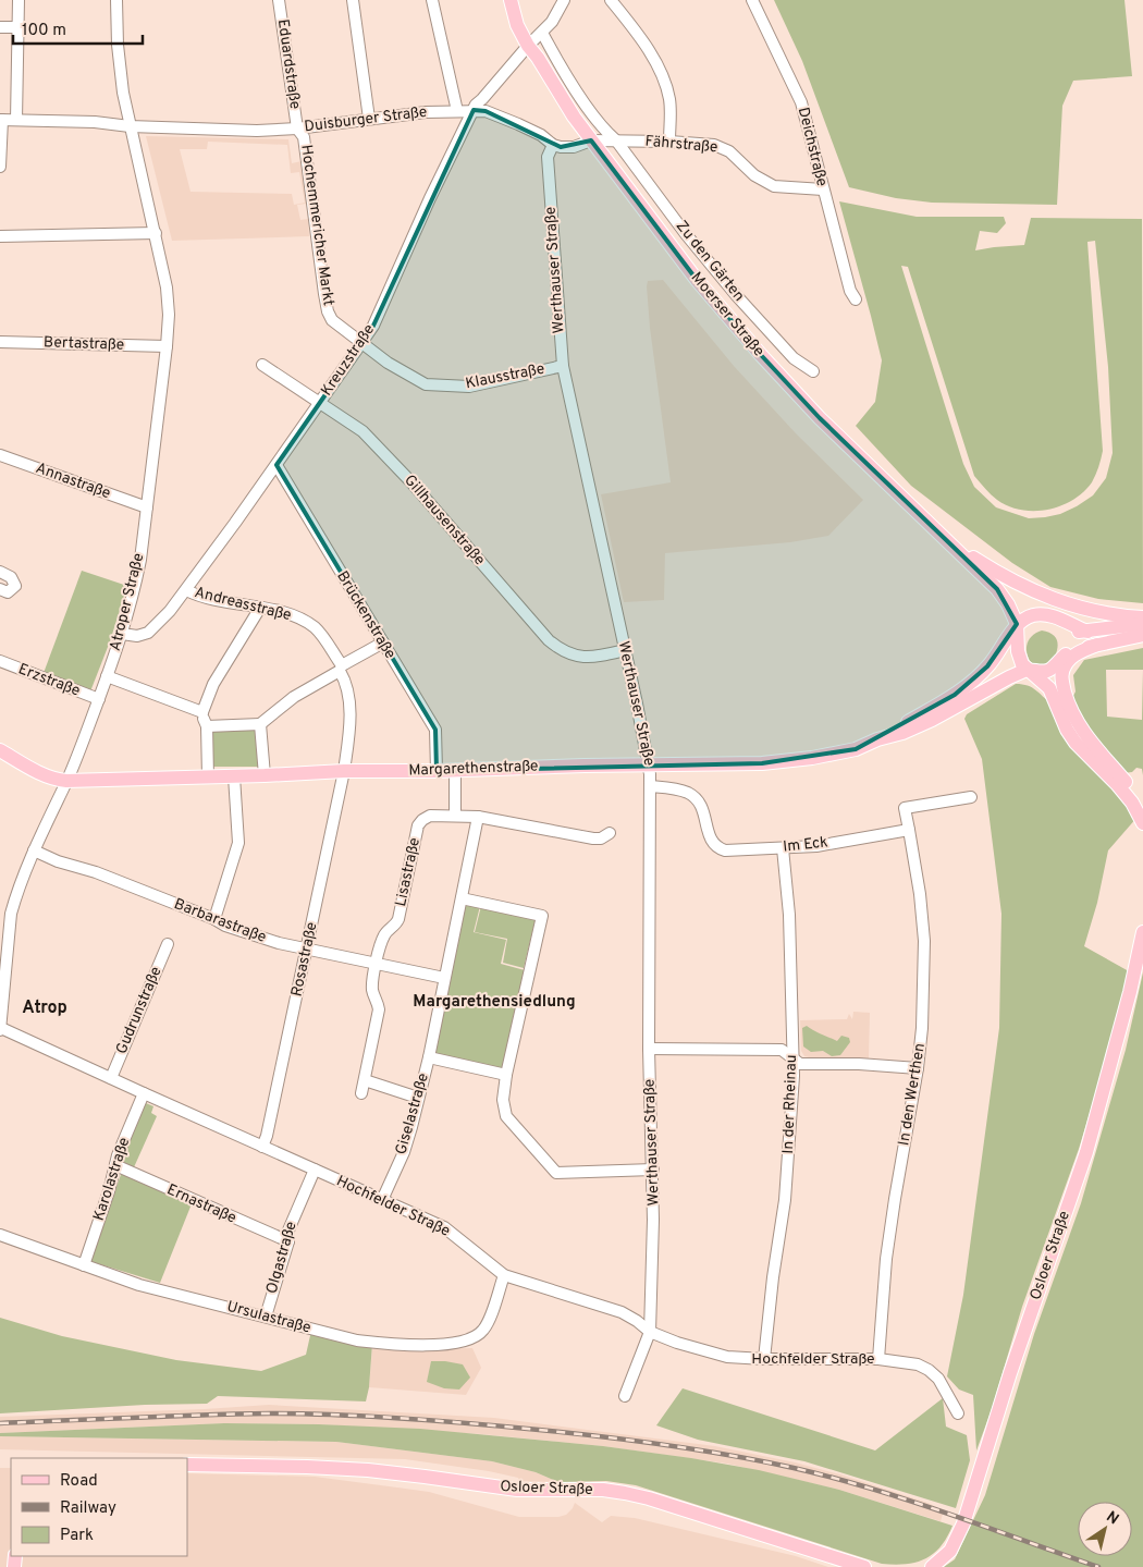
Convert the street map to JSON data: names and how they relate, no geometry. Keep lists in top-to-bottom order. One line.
{"streets":{"main road":["Moerser Straße","Margarethenstraße","Osloer Straße"],"street":["Eduardstraße","Duisburger Straße","Fährstraße","Deichstraße","Hochemmericher Markt","Zu den Gärten","Werthauser Straße","Bertastraße","Kreuzstraße","Klausstraße","Annastraße","Gillhausenstraße","Atroper Straße","Andreasstraße","Brückenstraße","Erzstraße","Im Eck","Lisastraße","Barbarastraße","Rosastraße","Gudrunstraße","In den Werthen","In der Rheinau","Giselastraße","Karolastraße","Ernastraße","Hochfelder Straße","Olgastraße","Ursulastraße"]},"crossings":[["Eduardstraße","Duisburger Straße"],["Eduardstraße","Hochemmericher Markt"],["Duisburger Straße","Hochemmericher Markt"],["Duisburger Straße","Werthauser Straße"],["Duisburger Straße","Kreuzstraße"],["Duisburger Straße","Atroper Straße"],["Fährstraße","Deichstraße"],["Fährstraße","Zu den Gärten"],["Fährstraße","Moerser Straße"],["Hochemmericher Markt","Kreuzstraße"],["Hochemmericher Markt","Klausstraße"],["Zu den Gärten","Moerser Straße"],["Werthauser Straße","Klausstraße"],["Werthauser Straße","Gillhausenstraße"],["Werthauser Straße","Margarethenstraße"],["Werthauser Straße","Im Eck"],["Werthauser Straße","Hochfelder Straße"],["Moerser Straße","Kreuzstraße"],["Moerser Straße","Margarethenstraße"],["Bertastraße","Atroper Straße"],["Kreuzstraße","Klausstraße"],["Kreuzstraße","Gillhausenstraße"],["Kreuzstraße","Atroper Straße"],["Kreuzstraße","Andreasstraße"],["Kreuzstraße","Brückenstraße"],["Annastraße","Atroper Straße"],["Atroper Straße","Erzstraße"],["Atroper Straße","Margarethenstraße"],["Atroper Straße","Barbarastraße"],["Atroper Straße","Hochfelder Straße"],["Andreasstraße","Margarethenstraße"],["Andreasstraße","Rosastraße"],["Brückenstraße","Margarethenstraße"],["Margarethenstraße","Rosastraße"],["Im Eck","In den Werthen"],["Im Eck","In der Rheinau"],["Lisastraße","Barbarastraße"],["Lisastraße","Giselastraße"],["Barbarastraße","Rosastraße"],["Barbarastraße","Giselastraße"],["Rosastraße","Hochfelder Straße"],["Gudrunstraße","Hochfelder Straße"],["In den Werthen","Hochfelder Straße"],["In der Rheinau","Hochfelder Straße"],["Giselastraße","Hochfelder Straße"],["Karolastraße","Ernastraße"],["Karolastraße","Hochfelder Straße"],["Karolastraße","Ursulastraße"],["Ernastraße","Olgastraße"],["Hochfelder Straße","Olgastraße"],["Hochfelder Straße","Ursulastraße"],["Olgastraße","Ursulastraße"]],"districts":["Margarethensiedlung","Atrop"],"legend":["Road","Railway","Park"],"scale_bar":"100 m","north":"top right"}
